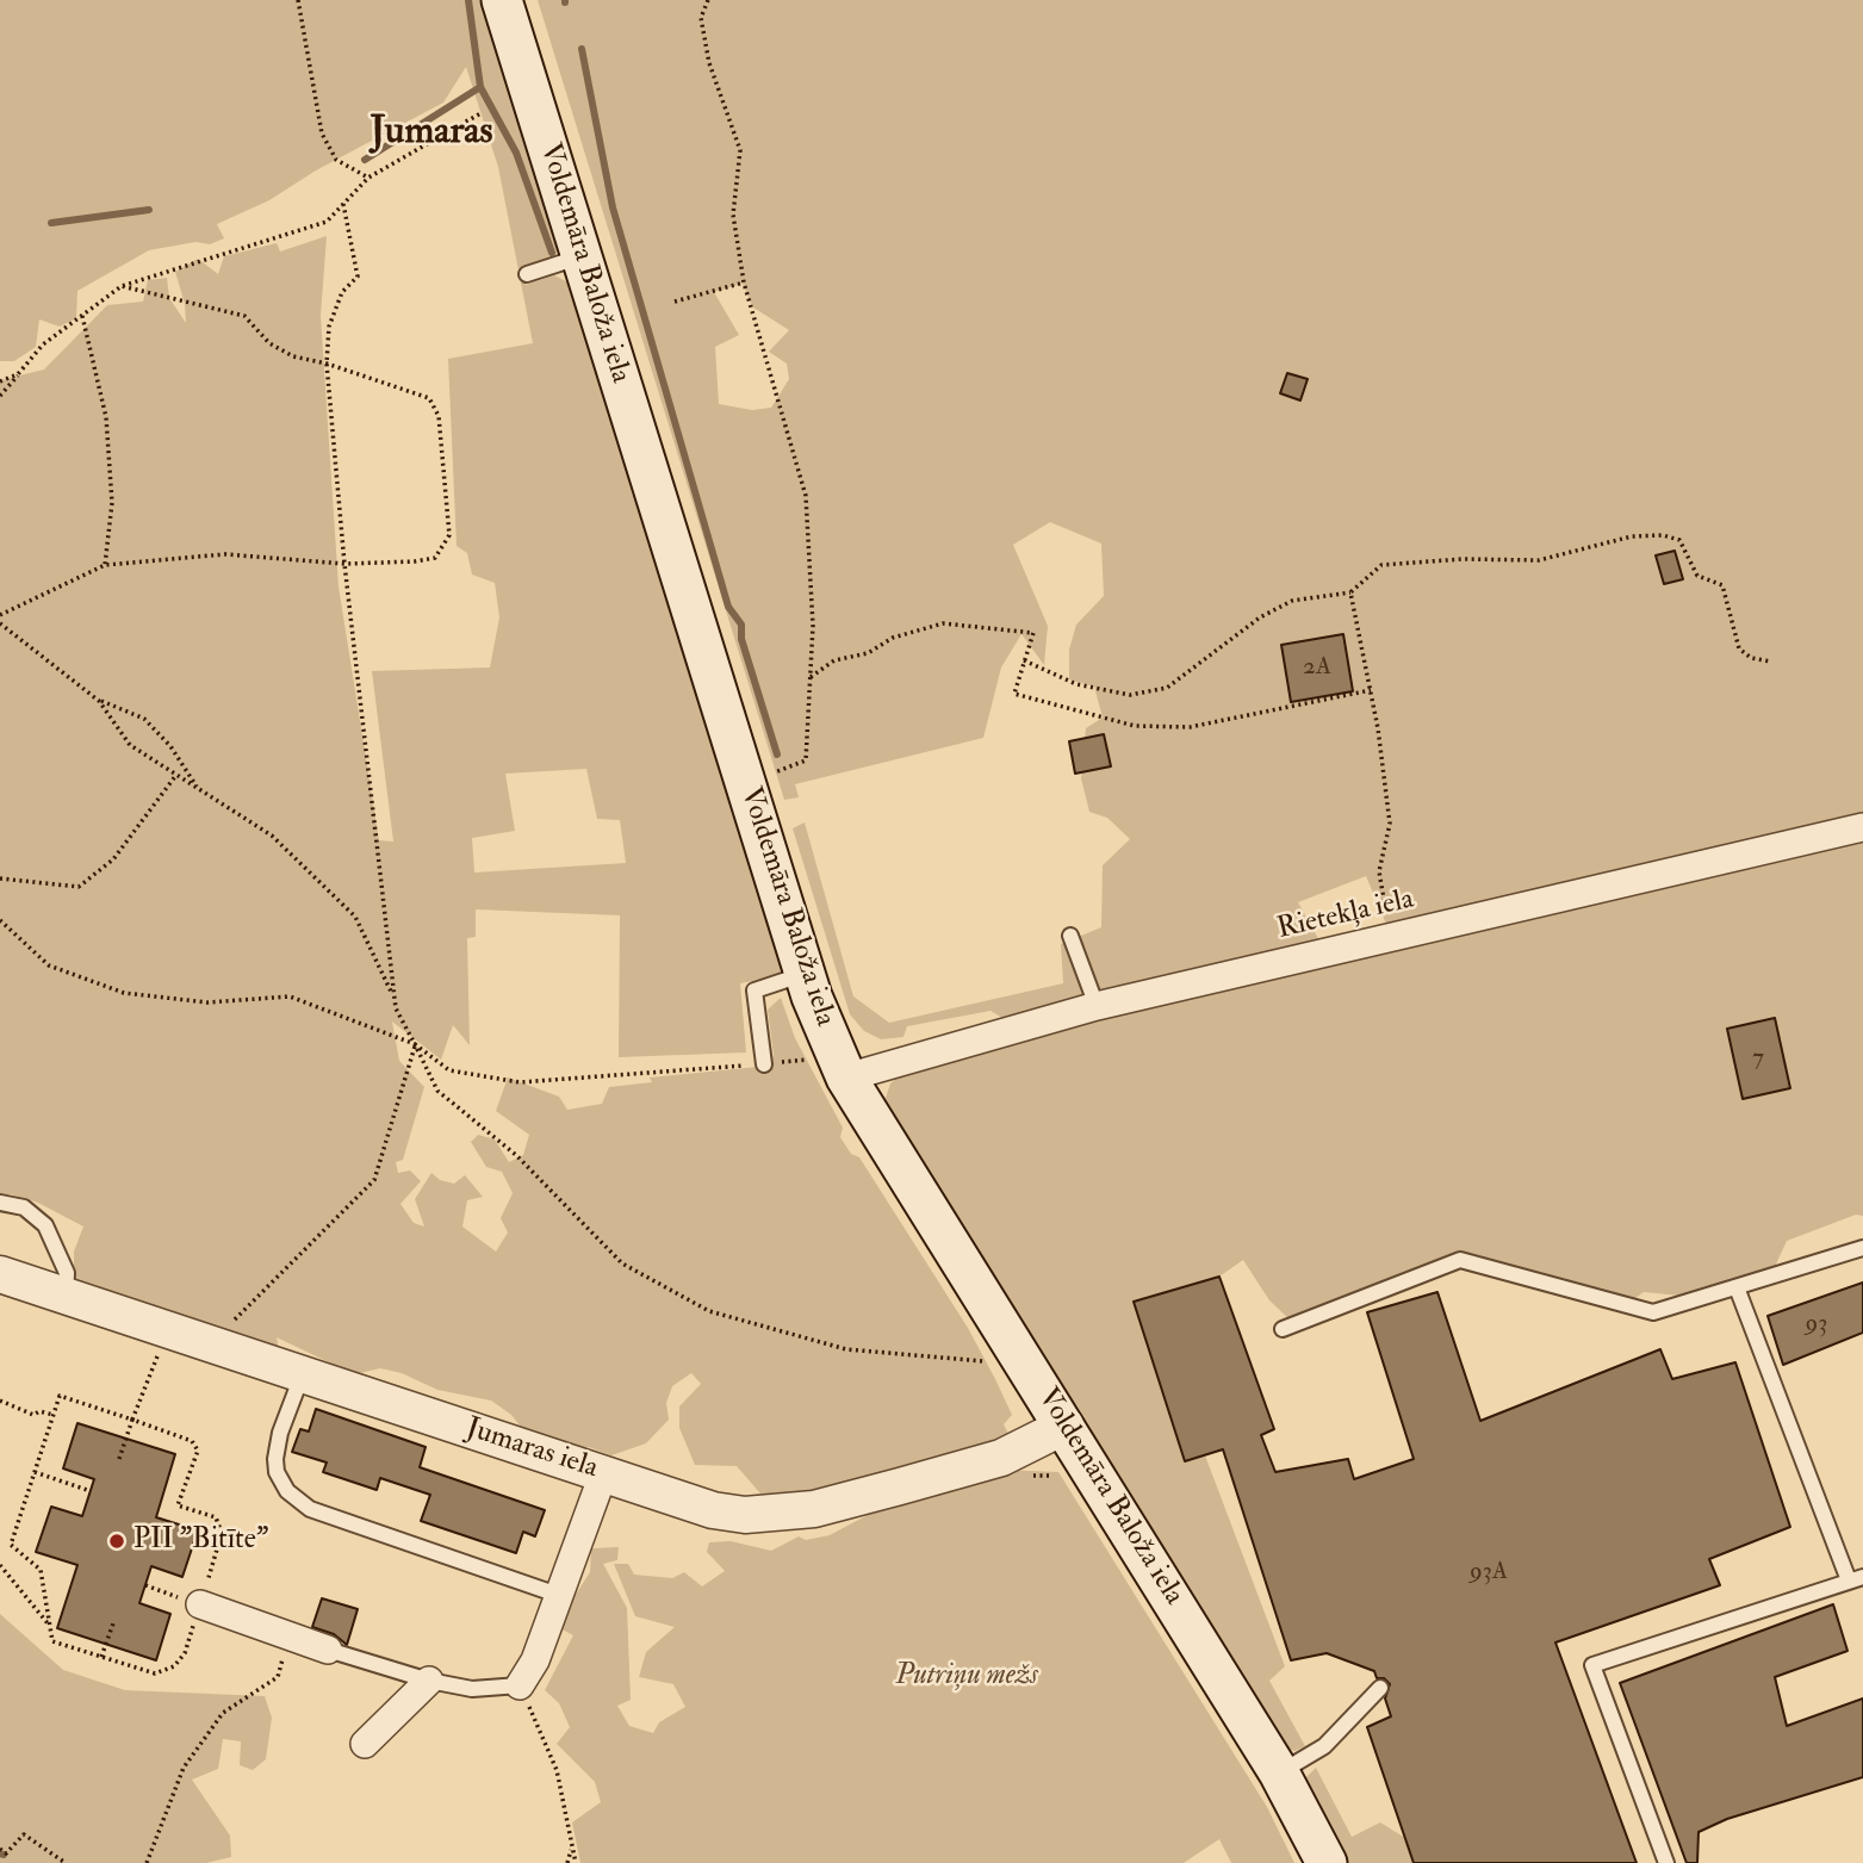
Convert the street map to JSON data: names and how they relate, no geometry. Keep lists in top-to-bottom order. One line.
{"streets":{"main road":["Voldemāra Baloža iela"],"street":["Rietekļa iela","Jumaras iela"]},"crossings":[["Voldemāra Baloža iela","Rietekļa iela"],["Voldemāra Baloža iela","Jumaras iela"]],"districts":["Jumaras"],"parks":["Putriņu mežs"],"places":["PII \"Bitīte\""],"house_numbers":["2A","7","93","93A"]}
